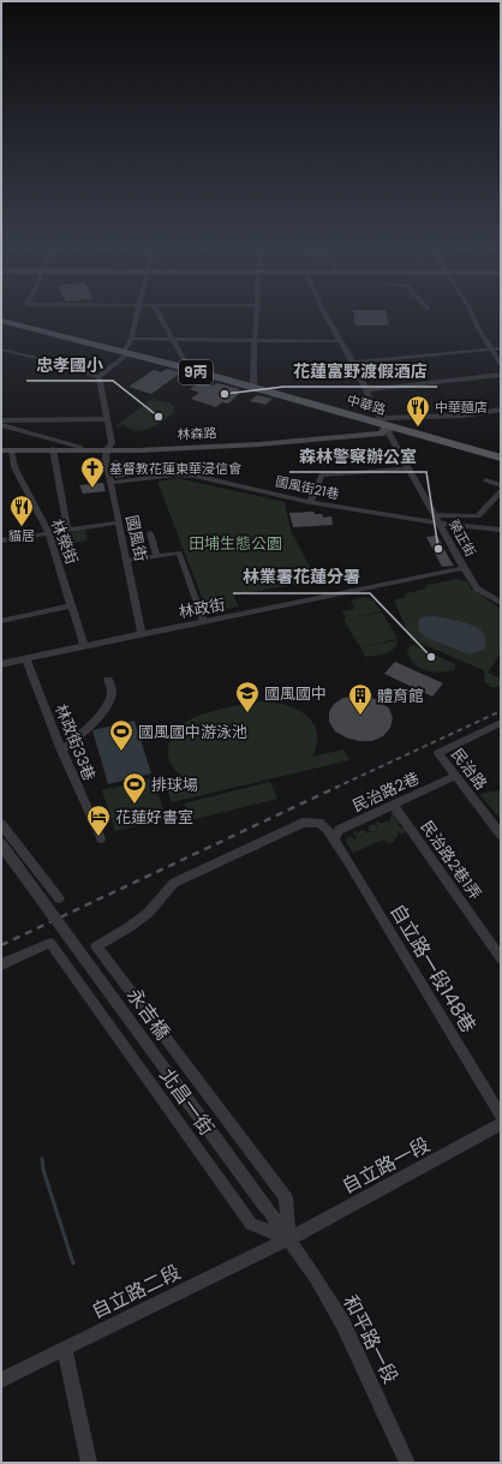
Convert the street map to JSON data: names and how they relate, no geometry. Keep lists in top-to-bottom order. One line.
{"streets":{"main road":["9丙","中華路"],"street":["林森路","國風街21巷","國風街","榮正街","林榮街","林政街","林政街33巷","民治路","民治路2巷","民治路2巷1弄","自立路一段148巷","永吉橋","北昌一街","自立路一段","自立路二段","和平路一段"]},"crossings":[["中華路","林森路"],["中華路","榮正街"],["林森路","國風街"],["林森路","榮正街"],["林森路","林榮街"],["國風街21巷","國風街"],["國風街21巷","榮正街"],["國風街","林政街"],["榮正街","林政街"],["林榮街","林政街"],["林政街","林政街33巷"],["民治路","民治路2巷"],["民治路2巷","民治路2巷1弄"],["民治路2巷","自立路一段148巷"],["自立路一段148巷","永吉橋"],["自立路一段148巷","北昌一街"],["自立路一段148巷","自立路一段"],["自立路一段148巷","自立路二段"],["自立路一段148巷","和平路一段"],["永吉橋","北昌一街"],["永吉橋","自立路一段"],["永吉橋","自立路二段"],["永吉橋","和平路一段"],["北昌一街","自立路一段"],["北昌一街","自立路二段"],["北昌一街","和平路一段"],["自立路一段","自立路二段"],["自立路一段","和平路一段"],["自立路二段","和平路一段"]],"parks":["田埔生態公園"],"places":{"other":["花蓮富野渡假酒店","忠孝國小","森林警察辦公室","林業署花蓮分署"],"restaurant":["中華麵店","貓居"],"church":["基督教花蓮東華浸信會"],"school or university":["國風國中"],"building":["體育館"],"sports":["國風國中游泳池","排球場"],"hotel":["花蓮好書室"]}}
